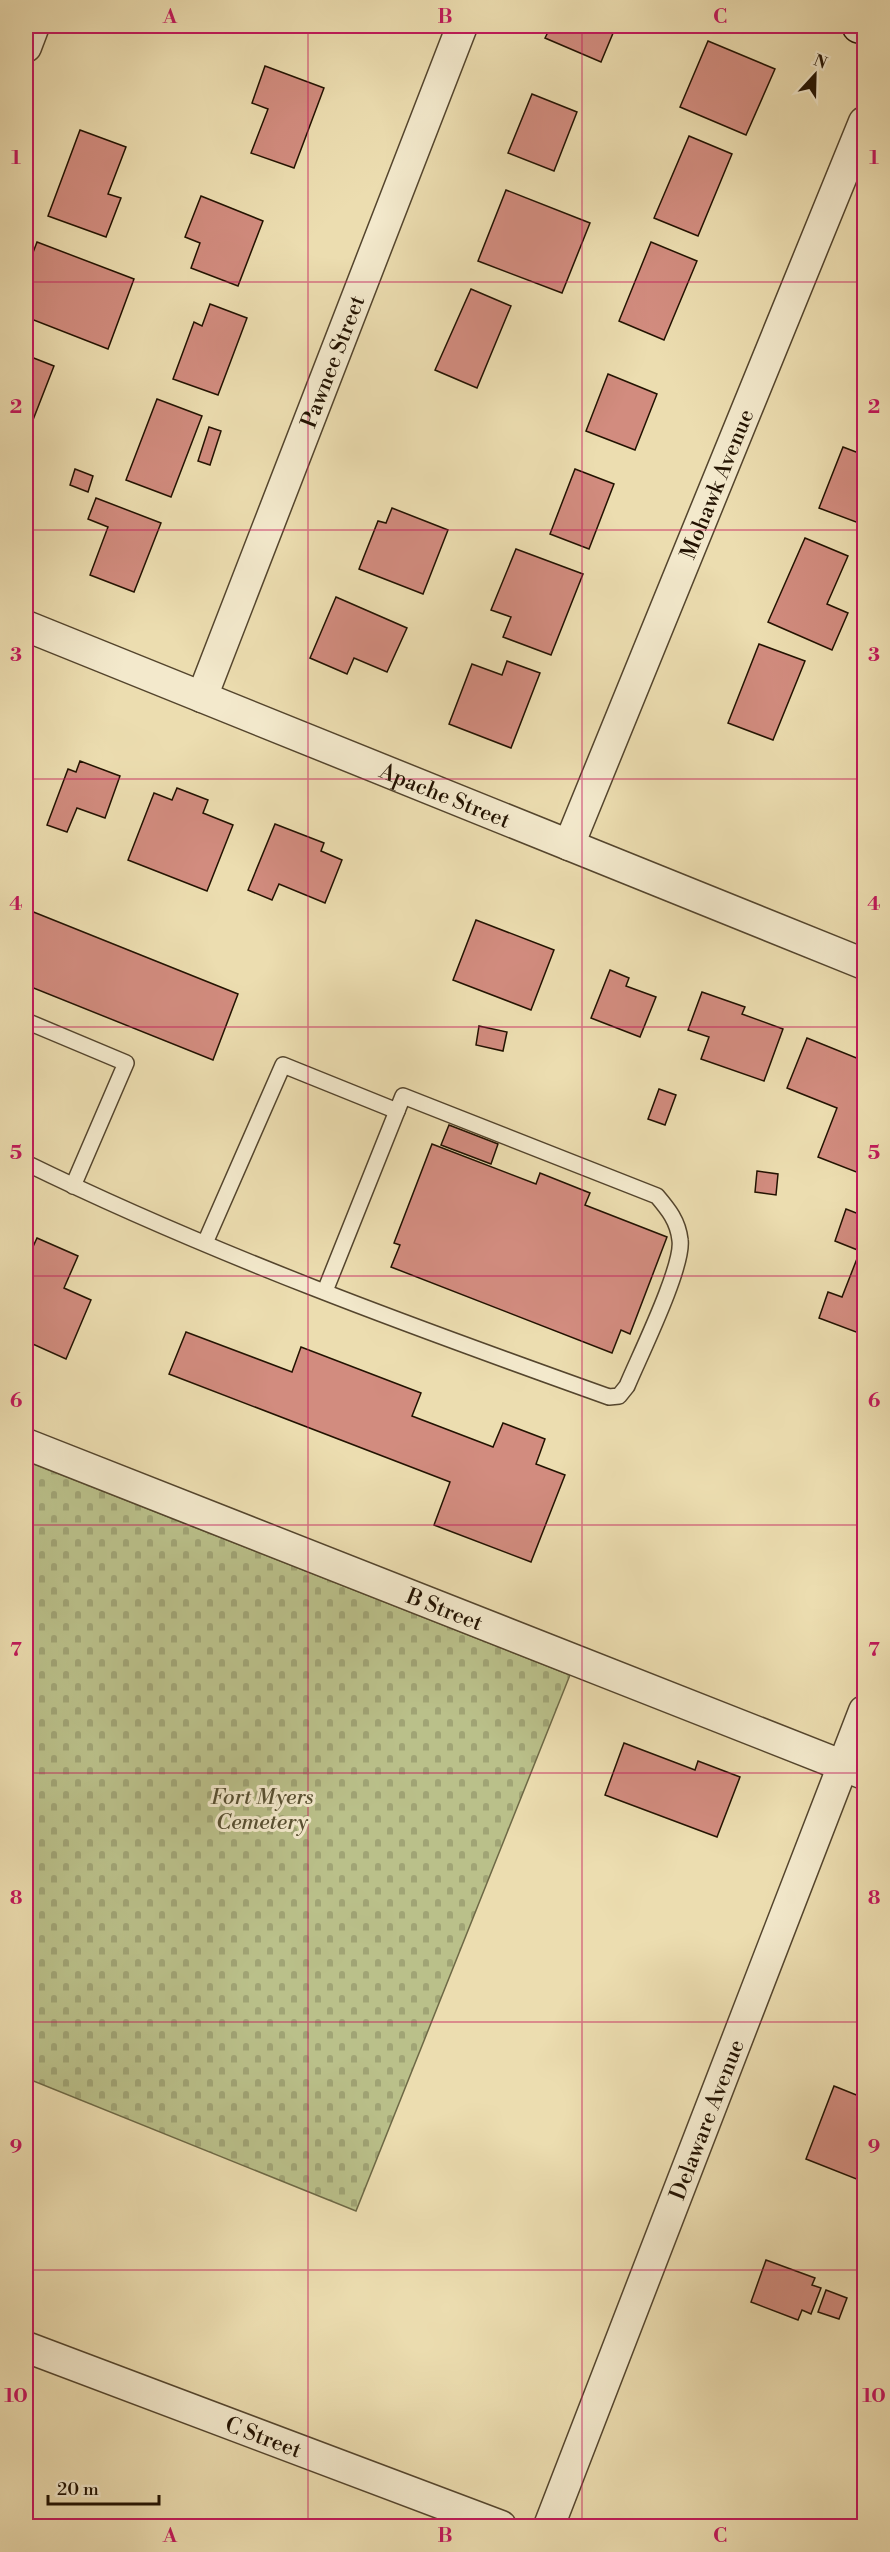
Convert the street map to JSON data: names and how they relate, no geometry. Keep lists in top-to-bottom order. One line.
{"streets":{"street":["Pawnee Street","Mohawk Avenue","Apache Street","B Street","Delaware Avenue","C Street"]},"crossings":[["Pawnee Street","Apache Street"],["Mohawk Avenue","Apache Street"],["B Street","Delaware Avenue"]],"parks":["Fort Myers Cemetery"],"scale_bar":"20 m","north":"top","grid":{"columns":["A","B","C"],"rows":["1","2","3","4","5","6","7","8","9","10"]}}
